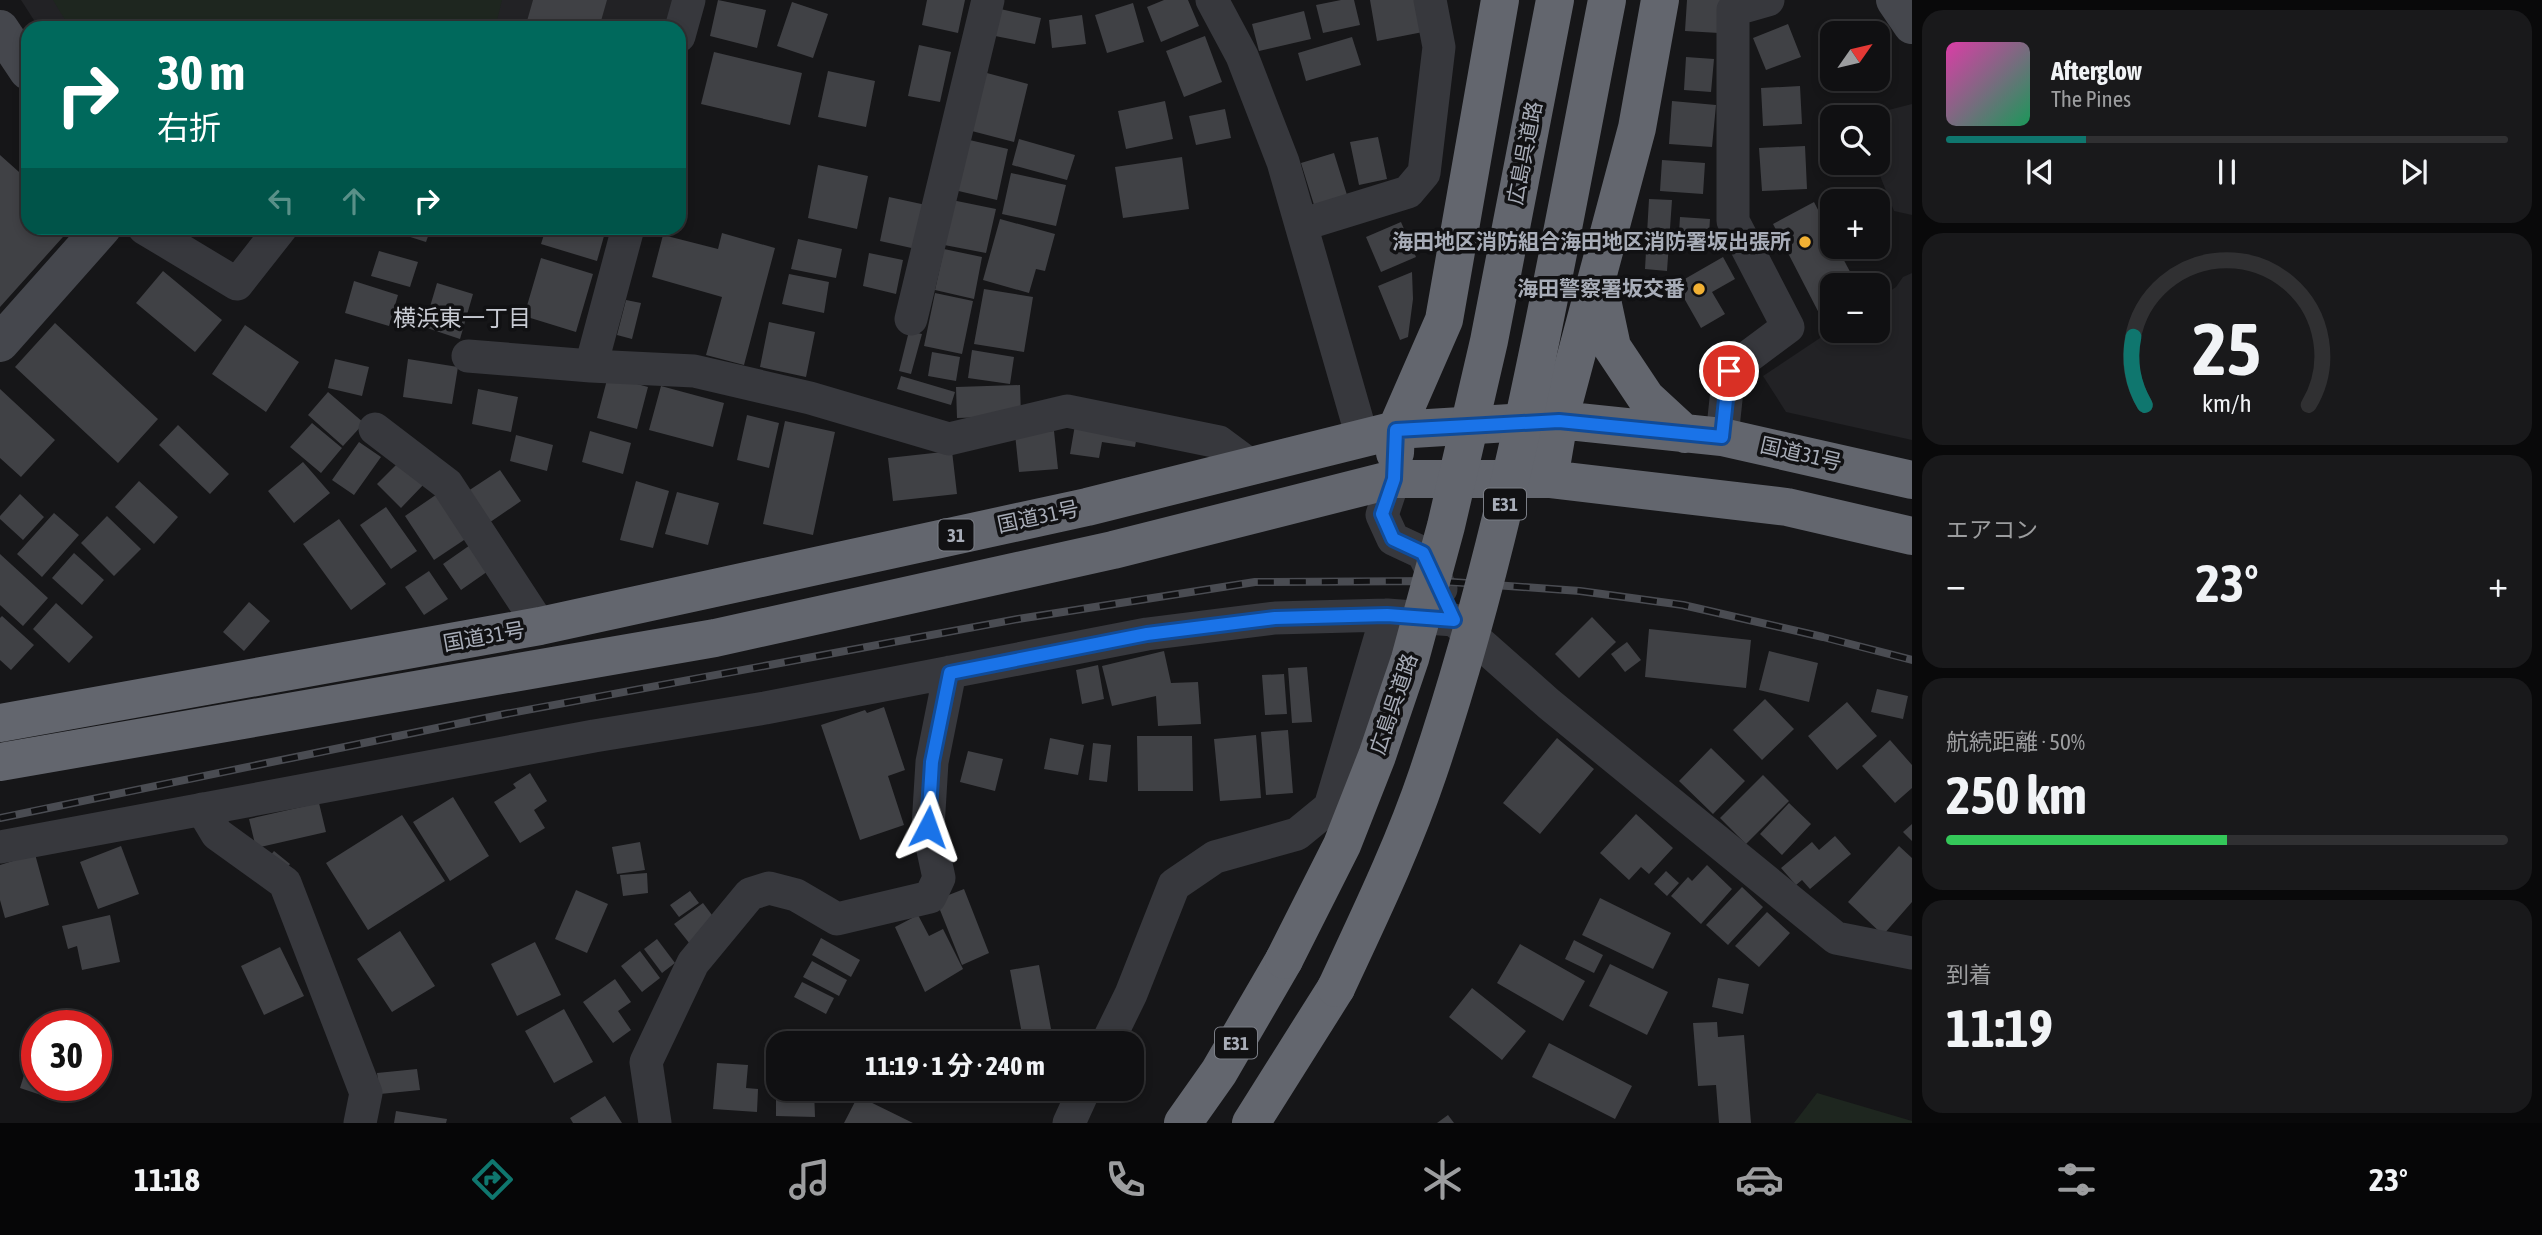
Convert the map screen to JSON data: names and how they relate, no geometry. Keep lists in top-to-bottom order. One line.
{"streets":{"highway":["広島呉道路","国道31号","E31","31"]},"districts":["横浜東一丁目"],"places":["海田地区消防組合海田地区消防署坂出張所","海田警察署坂交番"],"north":"top right","page":{"map_buttons":["+","−"],"turn":["30 m","右折"],"song":["Afterglow","The Pines"],"tile":["エアコン",["航続距離 · 50%","250 km"],["到着","11:19"]],"heat":["−","23°","+"],"limit":"30","trip":"11:19 · 1 分 · 240 m","tabs":["11:18","23°"],"gauge":["25","km/h"]}}
